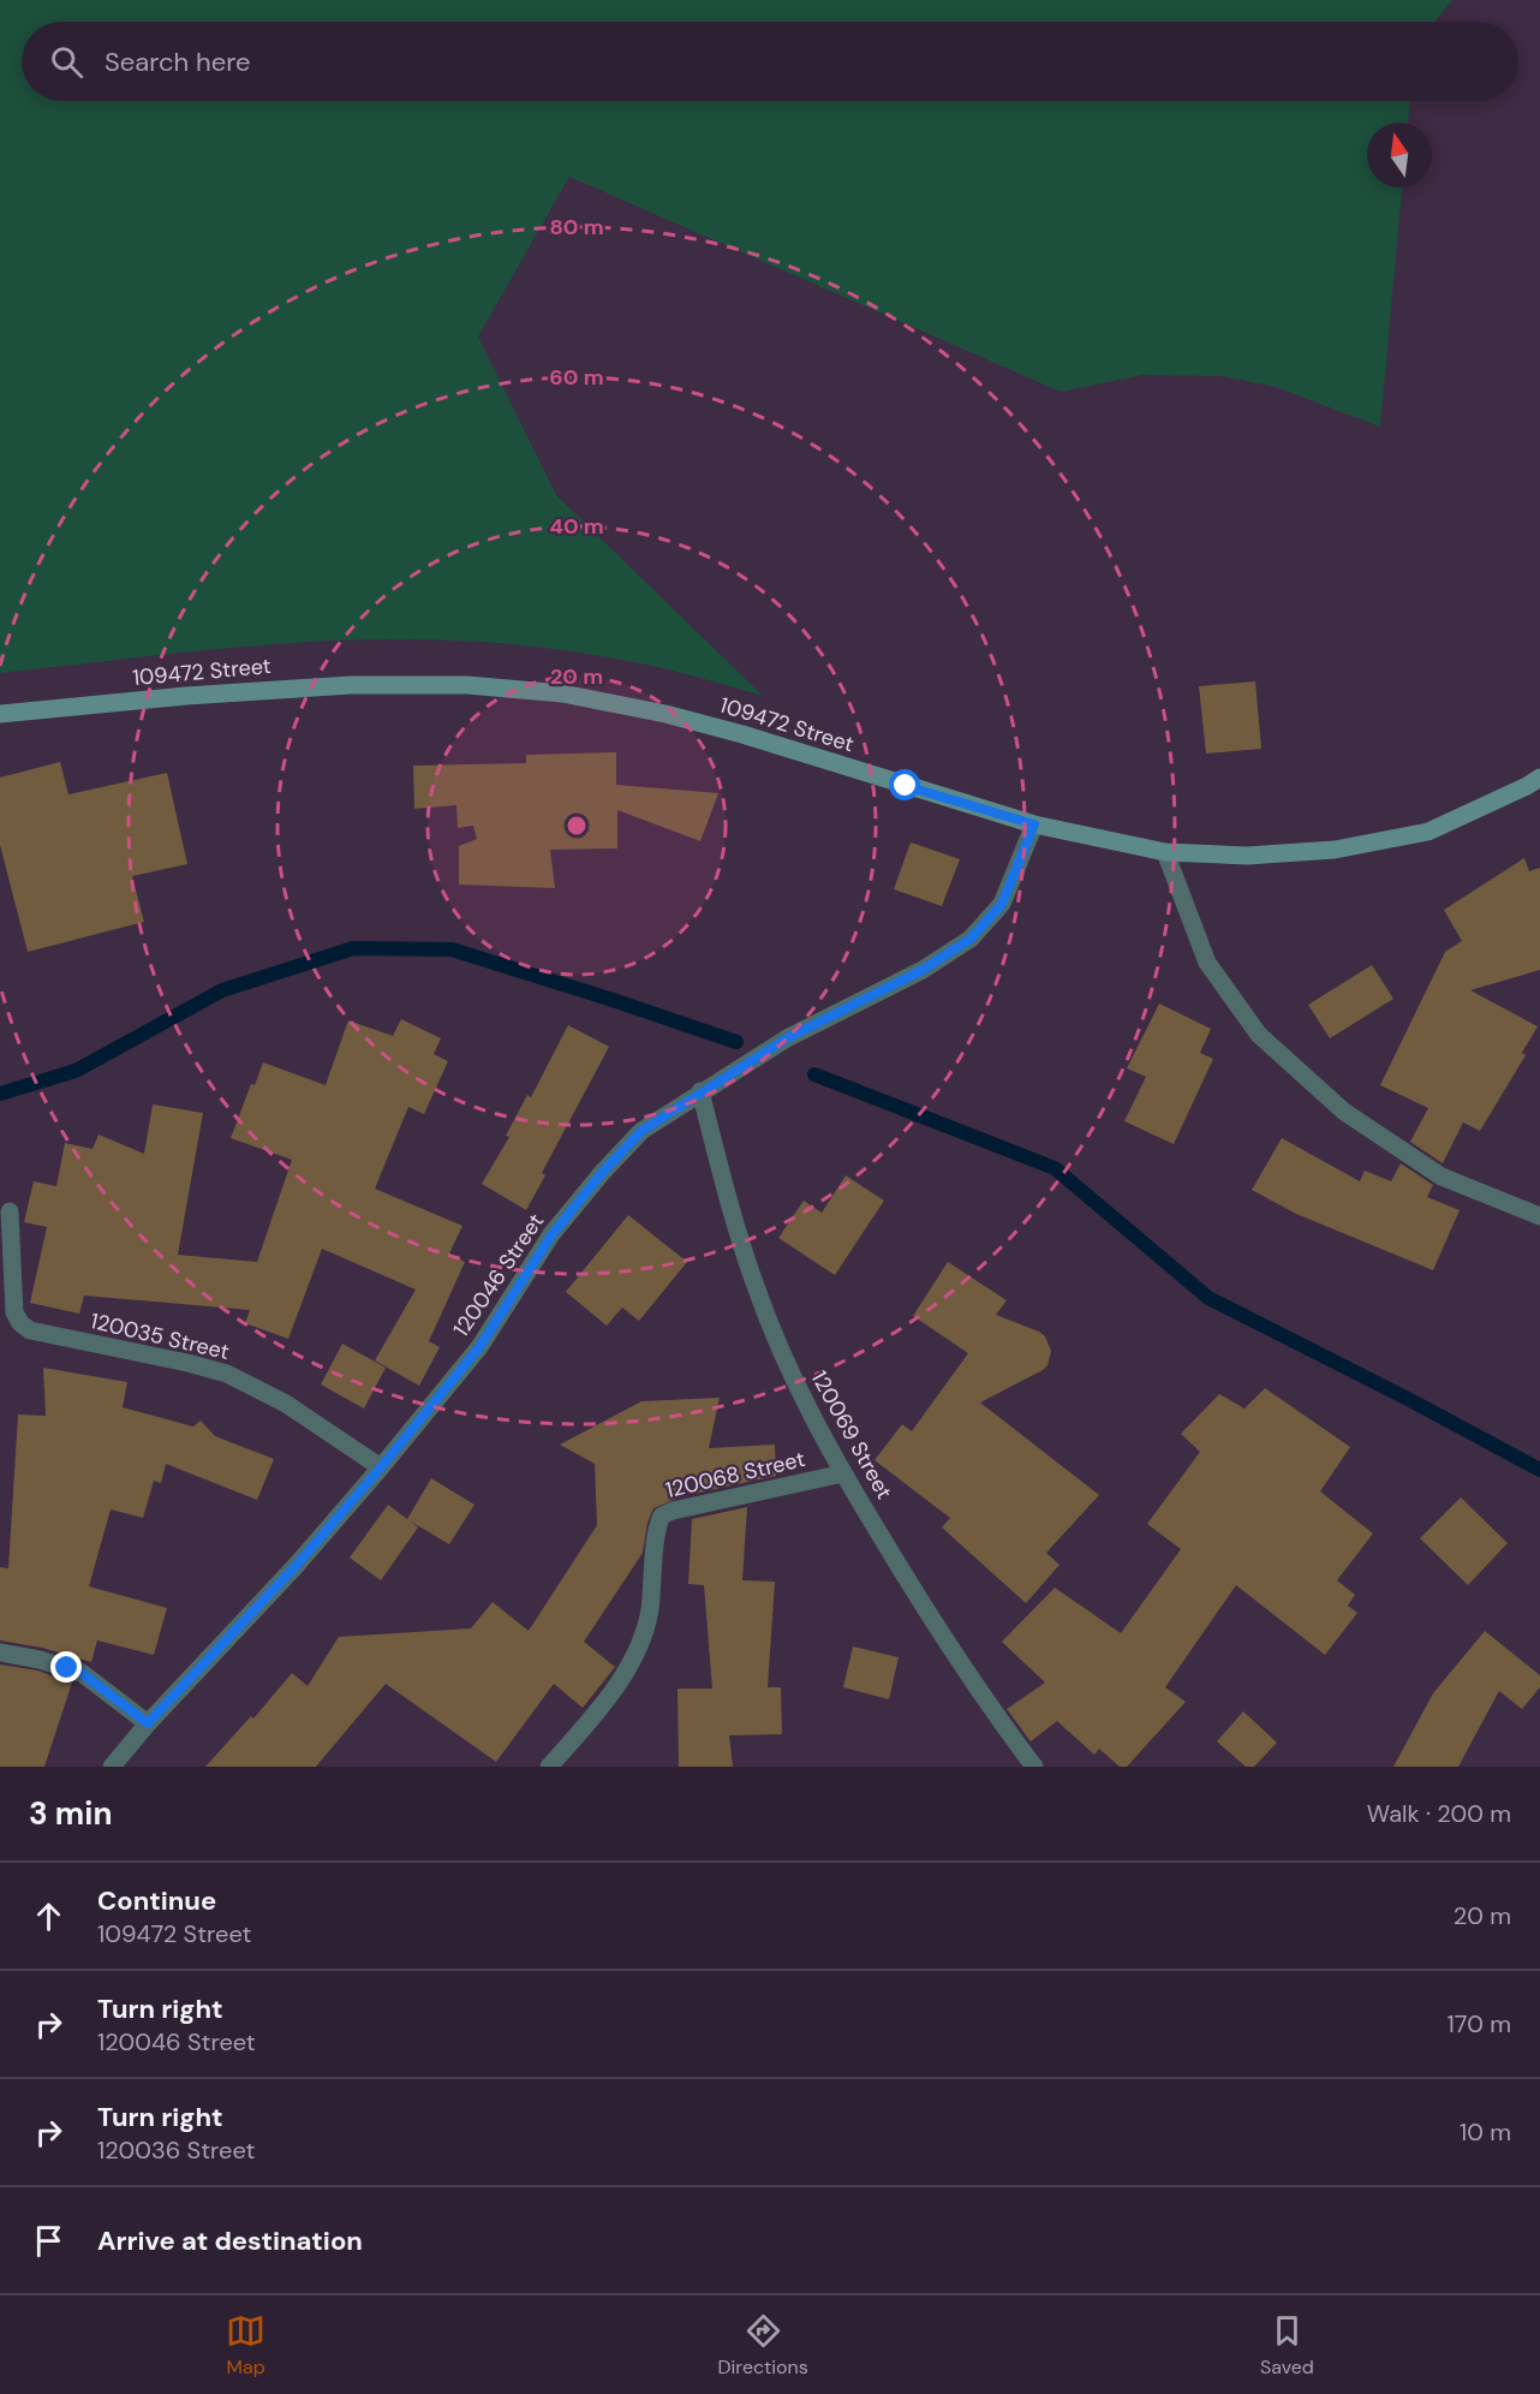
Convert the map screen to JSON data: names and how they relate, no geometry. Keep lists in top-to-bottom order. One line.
{"streets":{"street":["109472 Street","120046 Street","120035 Street","120069 Street","120068 Street"]},"crossings":[["109472 Street","120046 Street"],["120046 Street","120035 Street"],["120046 Street","120069 Street"],["120069 Street","120068 Street"]],"north":"top","page":{"search":"Search here","heading":["3 min","Walk · 200 m"],"list":[["Continue","109472 Street","20 m"],["Turn right","120046 Street","170 m"],["Turn right","120036 Street","10 m"],"Arrive at destination"],"nav":["Map","Directions","Saved"]},"rings":["80 m","60 m","40 m","20 m"]}
